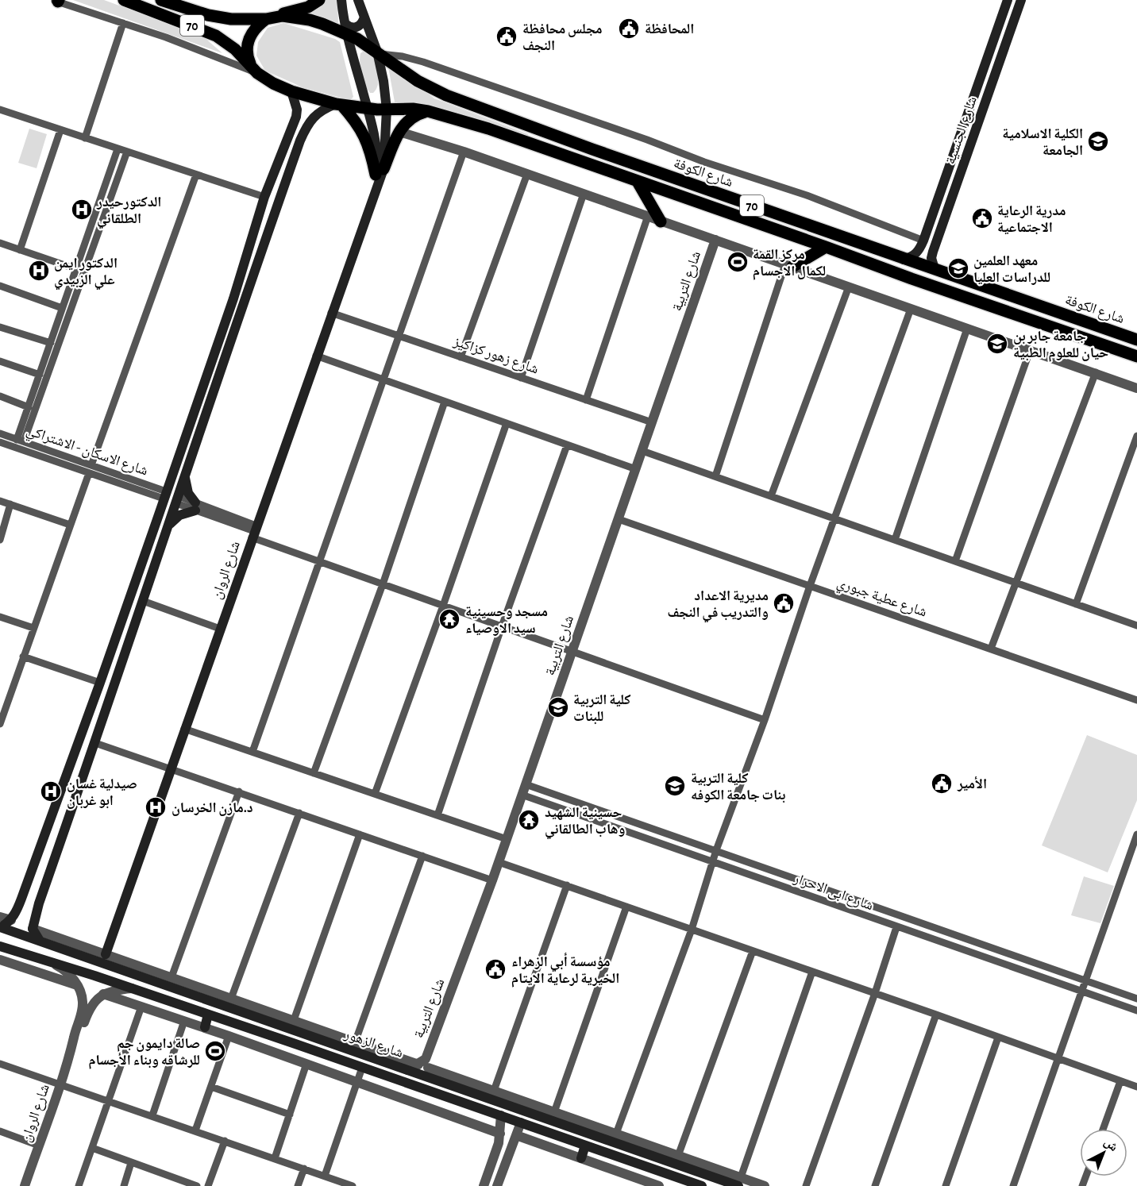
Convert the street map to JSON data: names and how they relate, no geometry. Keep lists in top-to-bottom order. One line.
{"streets":{"highway":["70","شارع الكوفة"],"main road":["شارع الجنسية","شارع الروان","شارع الزهور"],"street":["شارع التربية","شارع زهور كزاكيز","شارع الاسكان - الاشتراكي","شارع عطية جبوري","شارع ابی الاحرار"]},"crossings":[["70","شارع الكوفة"],["70","شارع الروان"],["شارع الجنسية","شارع الكوفة"],["شارع الكوفة","شارع الروان"],["شارع التربية","شارع زهور كزاكيز"],["شارع التربية","شارع عطية جبوري"],["شارع التربية","شارع ابی الاحرار"],["شارع زهور كزاكيز","شارع الروان"]],"places":{"public building":["المحافظة","مجلس محافظة النجف","مدرية الرعاية الاجتماعية","مديرية الاعداد والتدريب في النجف","الأمير","مؤسسة أبي الزهراء الخيرية لرعاية الايتام"],"school or university":["الكلية الاسلامية الجامعة","معهد العلمين للدراسات العليا","جامعة جابر بن حيان للعلوم الطبية","كلية التربية للبنات","كلية التربية بنات جامعة الكوفه"],"hospital":["الدكتورحيدر الطلقاني","الدكتور ايمن علي الزبيدي","صيدلية غسان ابو غربان","د.مازن الخرسان"],"sports":["مركز القمة لكمال الاجسام","صالة دايمون جم للرشاقه وبناء الأجسام"],"temple":["مسجد وحسينية سيد الاوصياء","حسينية الشهيد وهاب الطالقاني"]},"north":"top right"}
